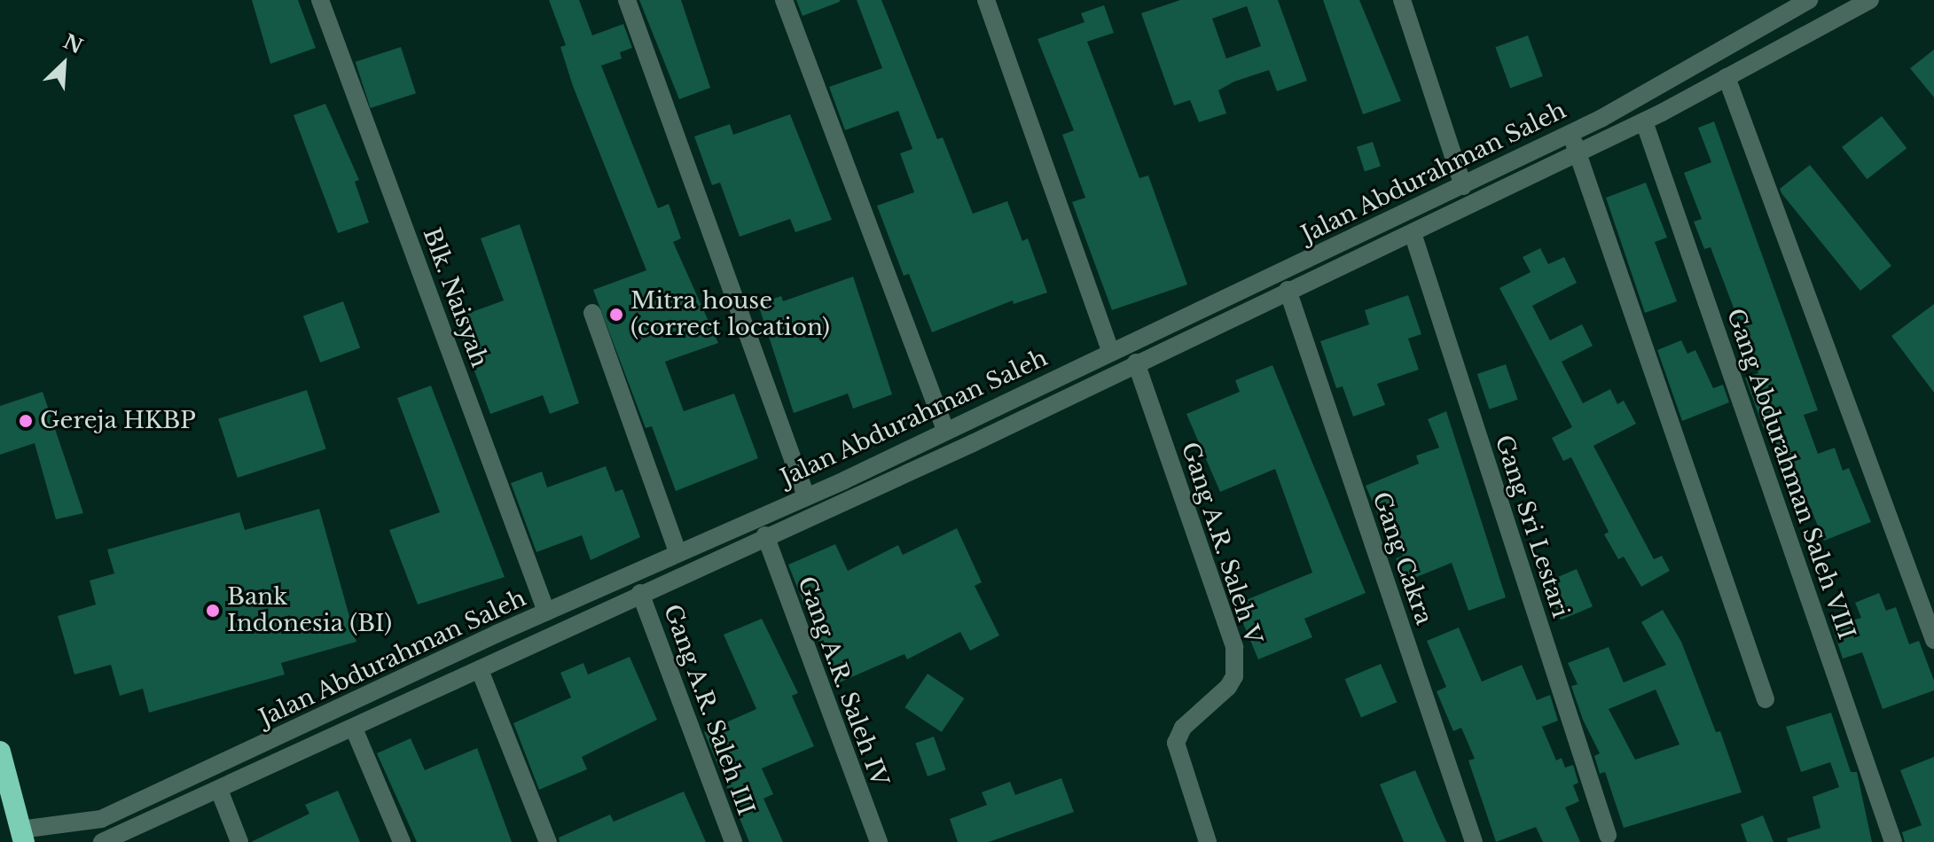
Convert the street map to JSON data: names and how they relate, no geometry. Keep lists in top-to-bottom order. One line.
{"streets":{"street":["Jalan Abdurahman Saleh","Blk. Naisyah","Gang Abdurahman Saleh VIII","Gang Sri Lestari","Gang A.R. Saleh V","Gang Cakra","Gang A.R. Saleh IV","Gang A.R. Saleh III"]},"crossings":[["Jalan Abdurahman Saleh","Blk. Naisyah"],["Jalan Abdurahman Saleh","Gang Abdurahman Saleh VIII"],["Jalan Abdurahman Saleh","Gang Sri Lestari"],["Jalan Abdurahman Saleh","Gang A.R. Saleh V"],["Jalan Abdurahman Saleh","Gang Cakra"],["Jalan Abdurahman Saleh","Gang A.R. Saleh IV"],["Jalan Abdurahman Saleh","Gang A.R. Saleh III"]],"places":["Mitra house (correct location)","Gereja HKBP","Bank Indonesia (BI)"],"north":"top right"}
